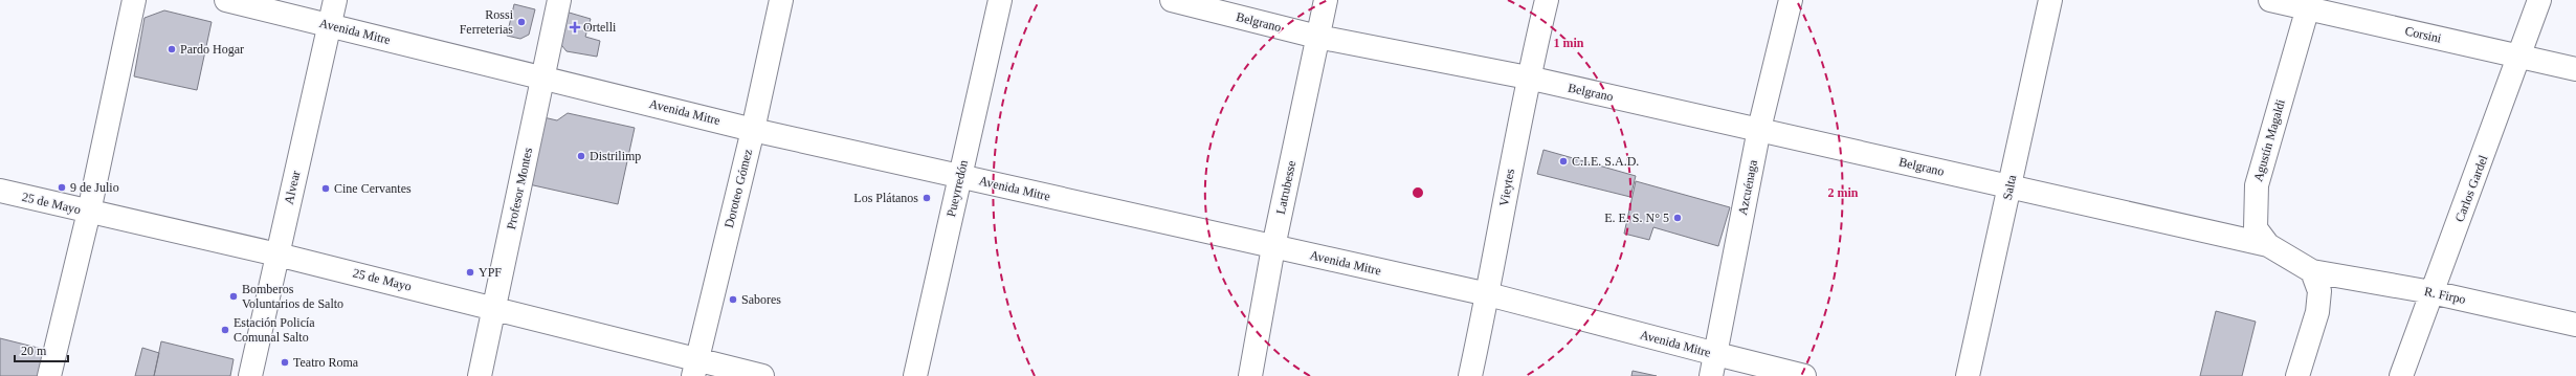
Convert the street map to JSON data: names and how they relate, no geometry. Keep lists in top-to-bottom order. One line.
{"streets":{"street":["Belgrano","Avenida Mitre","Corsini","Agustín Magaldi","Alvear","Latrubesse","Vieytes","Azcuénaga","Salta","Profesor Montes","Doroteo Gómez","Pueyrredón","Carlos Gardel","25 de Mayo","R. Firpo"]},"crossings":[["Belgrano","Agustín Magaldi"],["Belgrano","Latrubesse"],["Belgrano","Vieytes"],["Belgrano","Azcuénaga"],["Belgrano","Salta"],["Avenida Mitre","Alvear"],["Avenida Mitre","Latrubesse"],["Avenida Mitre","Vieytes"],["Avenida Mitre","Azcuénaga"],["Avenida Mitre","Profesor Montes"],["Avenida Mitre","Doroteo Gómez"],["Avenida Mitre","Pueyrredón"],["Corsini","Agustín Magaldi"],["Corsini","Carlos Gardel"],["Agustín Magaldi","R. Firpo"],["Alvear","25 de Mayo"],["Profesor Montes","25 de Mayo"],["Doroteo Gómez","25 de Mayo"],["Carlos Gardel","R. Firpo"]],"places":{"other":["Rossi Ferreterias","Pardo Hogar","Distrilimp","C.I.E. S.A.D.","9 de Julio","Cine Cervantes","Los Plátanos","E. E. S. N° 5","YPF","Bomberos Voluntarios de Salto","Sabores","Estación Policía Comunal Salto","Teatro Roma"],"health":["Ortelli"]},"scale_bar":"20 m","rings":["1 min","2 min"]}
